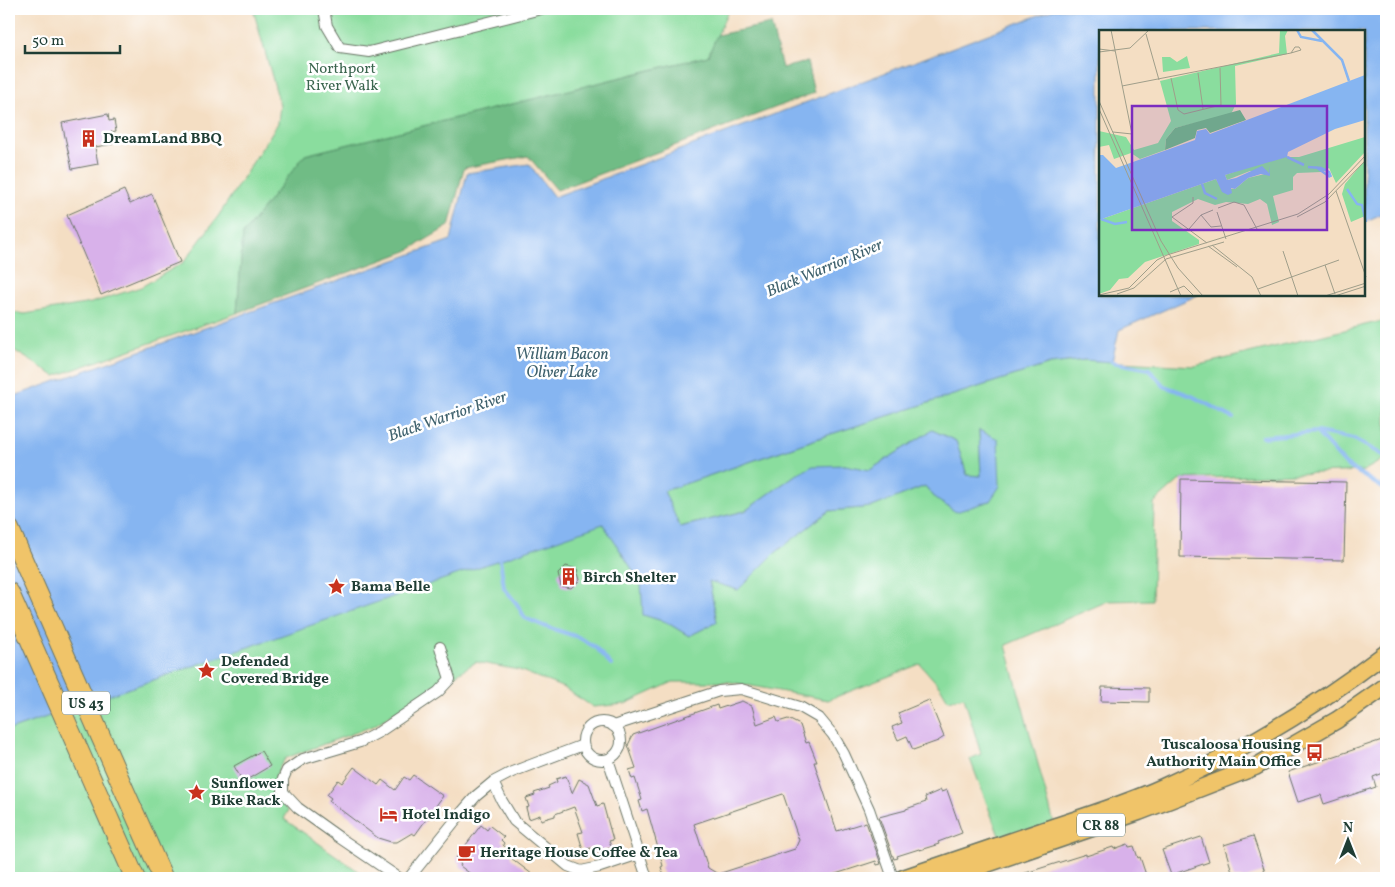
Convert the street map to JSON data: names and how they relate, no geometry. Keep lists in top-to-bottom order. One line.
{"streets":{"highway":["US 43"],"main road":["CR 88"]},"water":["Black Warrior River","William Bacon Oliver Lake"],"parks":["Northport River Walk"],"places":{"building":["DreamLand BBQ","Birch Shelter"],"place":["Bama Belle","Defended Covered Bridge","Sunflower Bike Rack"],"bus stop":["Tuscaloosa Housing Authority Main Office"],"hotel":["Hotel Indigo"],"cafe":["Heritage House Coffee & Tea"]},"scale_bar":"50 m","north":"top"}
